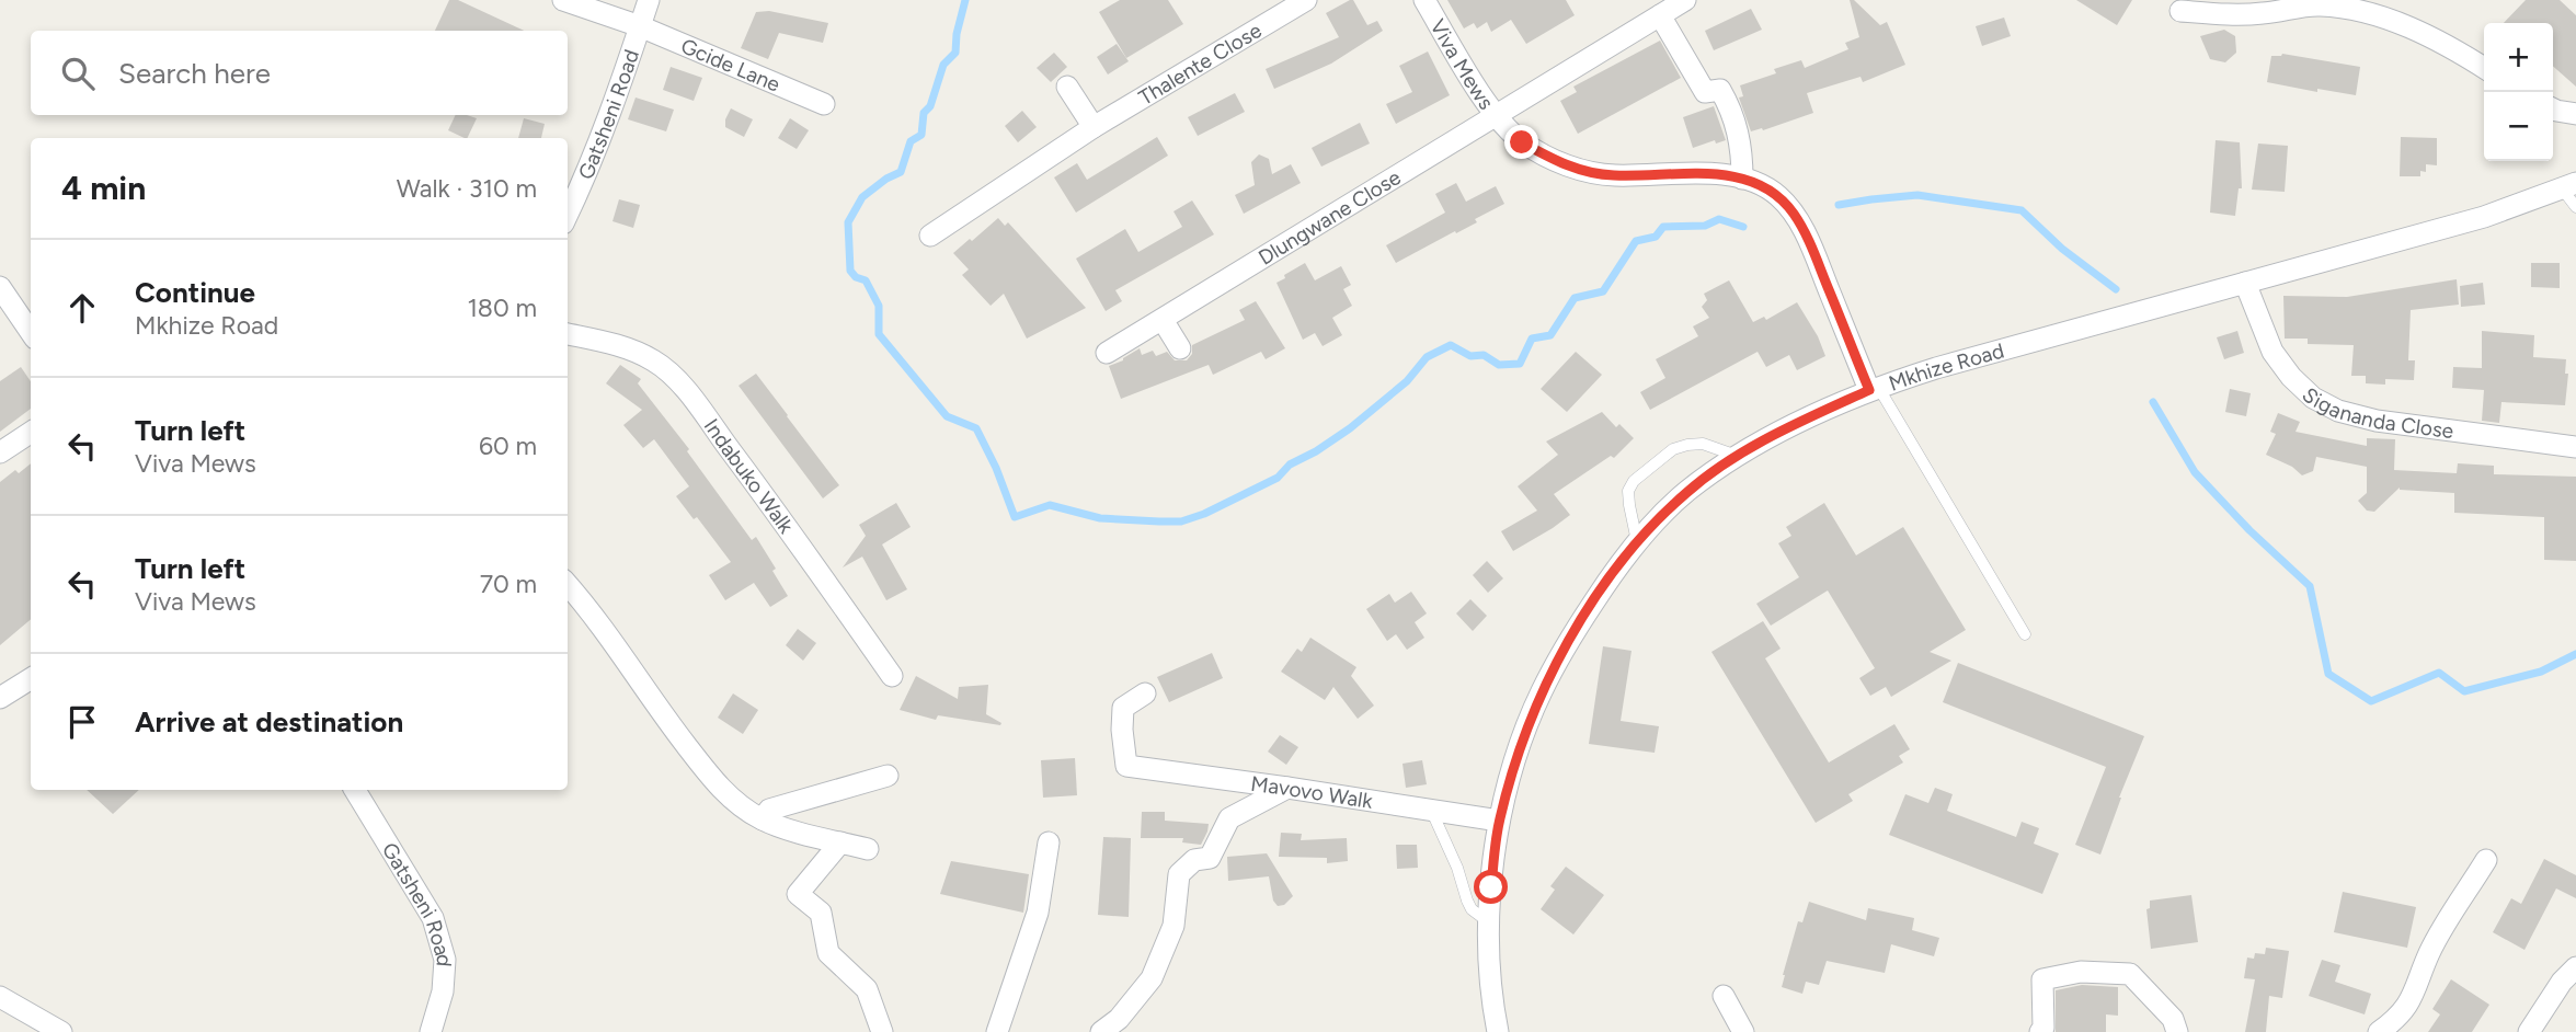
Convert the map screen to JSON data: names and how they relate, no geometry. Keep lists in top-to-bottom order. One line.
{"streets":{"street":["Thalente Close","Gcide Lane","Viva Mews","Gatsheni Road","Dlungwane Close","Mkhize Road","Sigananda Close","Indabuko Walk","Mavovo Walk"]},"crossings":[["Gcide Lane","Gatsheni Road"],["Viva Mews","Dlungwane Close"],["Viva Mews","Mkhize Road"],["Mkhize Road","Sigananda Close"],["Mkhize Road","Mavovo Walk"]],"page":{"map_buttons":["+","−"],"search":"Search here","heading":["4 min","Walk · 310 m"],"list":[["Continue","Mkhize Road","180 m"],["Turn left","Viva Mews","60 m"],["Turn left","Viva Mews","70 m"],"Arrive at destination"]}}
